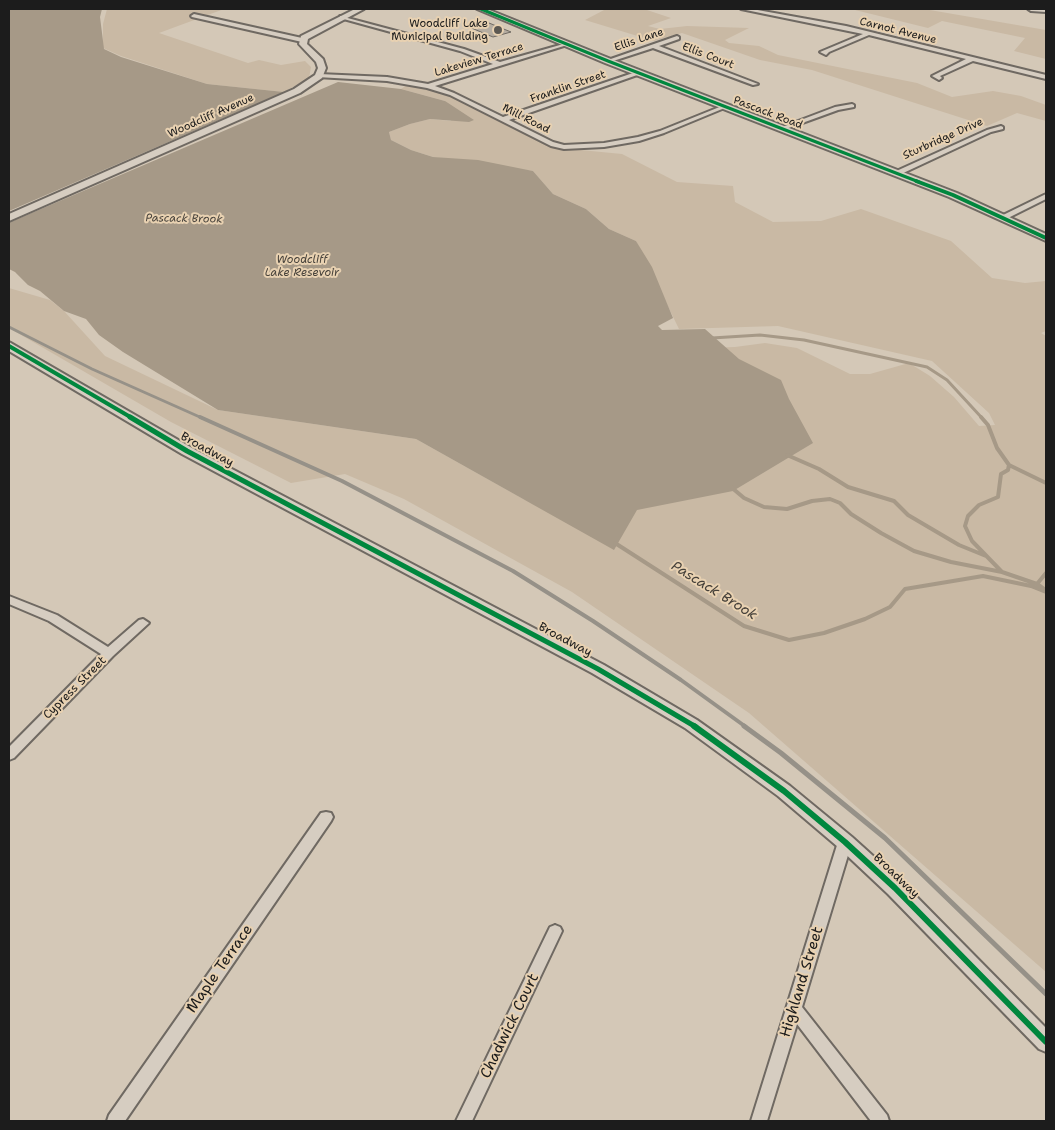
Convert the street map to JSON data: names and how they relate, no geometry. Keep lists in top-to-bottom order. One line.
{"streets":{"street":["Carnot Avenue","Ellis Lane","Ellis Court","Lakeview Terrace","Franklin Street","Pascack Road","Woodcliff Avenue","Mill Road","Sturbridge Drive","Broadway","Cypress Street","Maple Terrace","Highland Street","Chadwick Court"]},"crossings":[["Ellis Lane","Ellis Court"],["Ellis Lane","Pascack Road"],["Lakeview Terrace","Pascack Road"],["Lakeview Terrace","Mill Road"],["Franklin Street","Pascack Road"],["Franklin Street","Mill Road"],["Pascack Road","Mill Road"],["Pascack Road","Sturbridge Drive"],["Woodcliff Avenue","Mill Road"],["Broadway","Highland Street"]],"water":["Pascack Brook","Woodcliff Lake Resevoir"],"places":["Woodcliff Lake Municipal Building"]}
